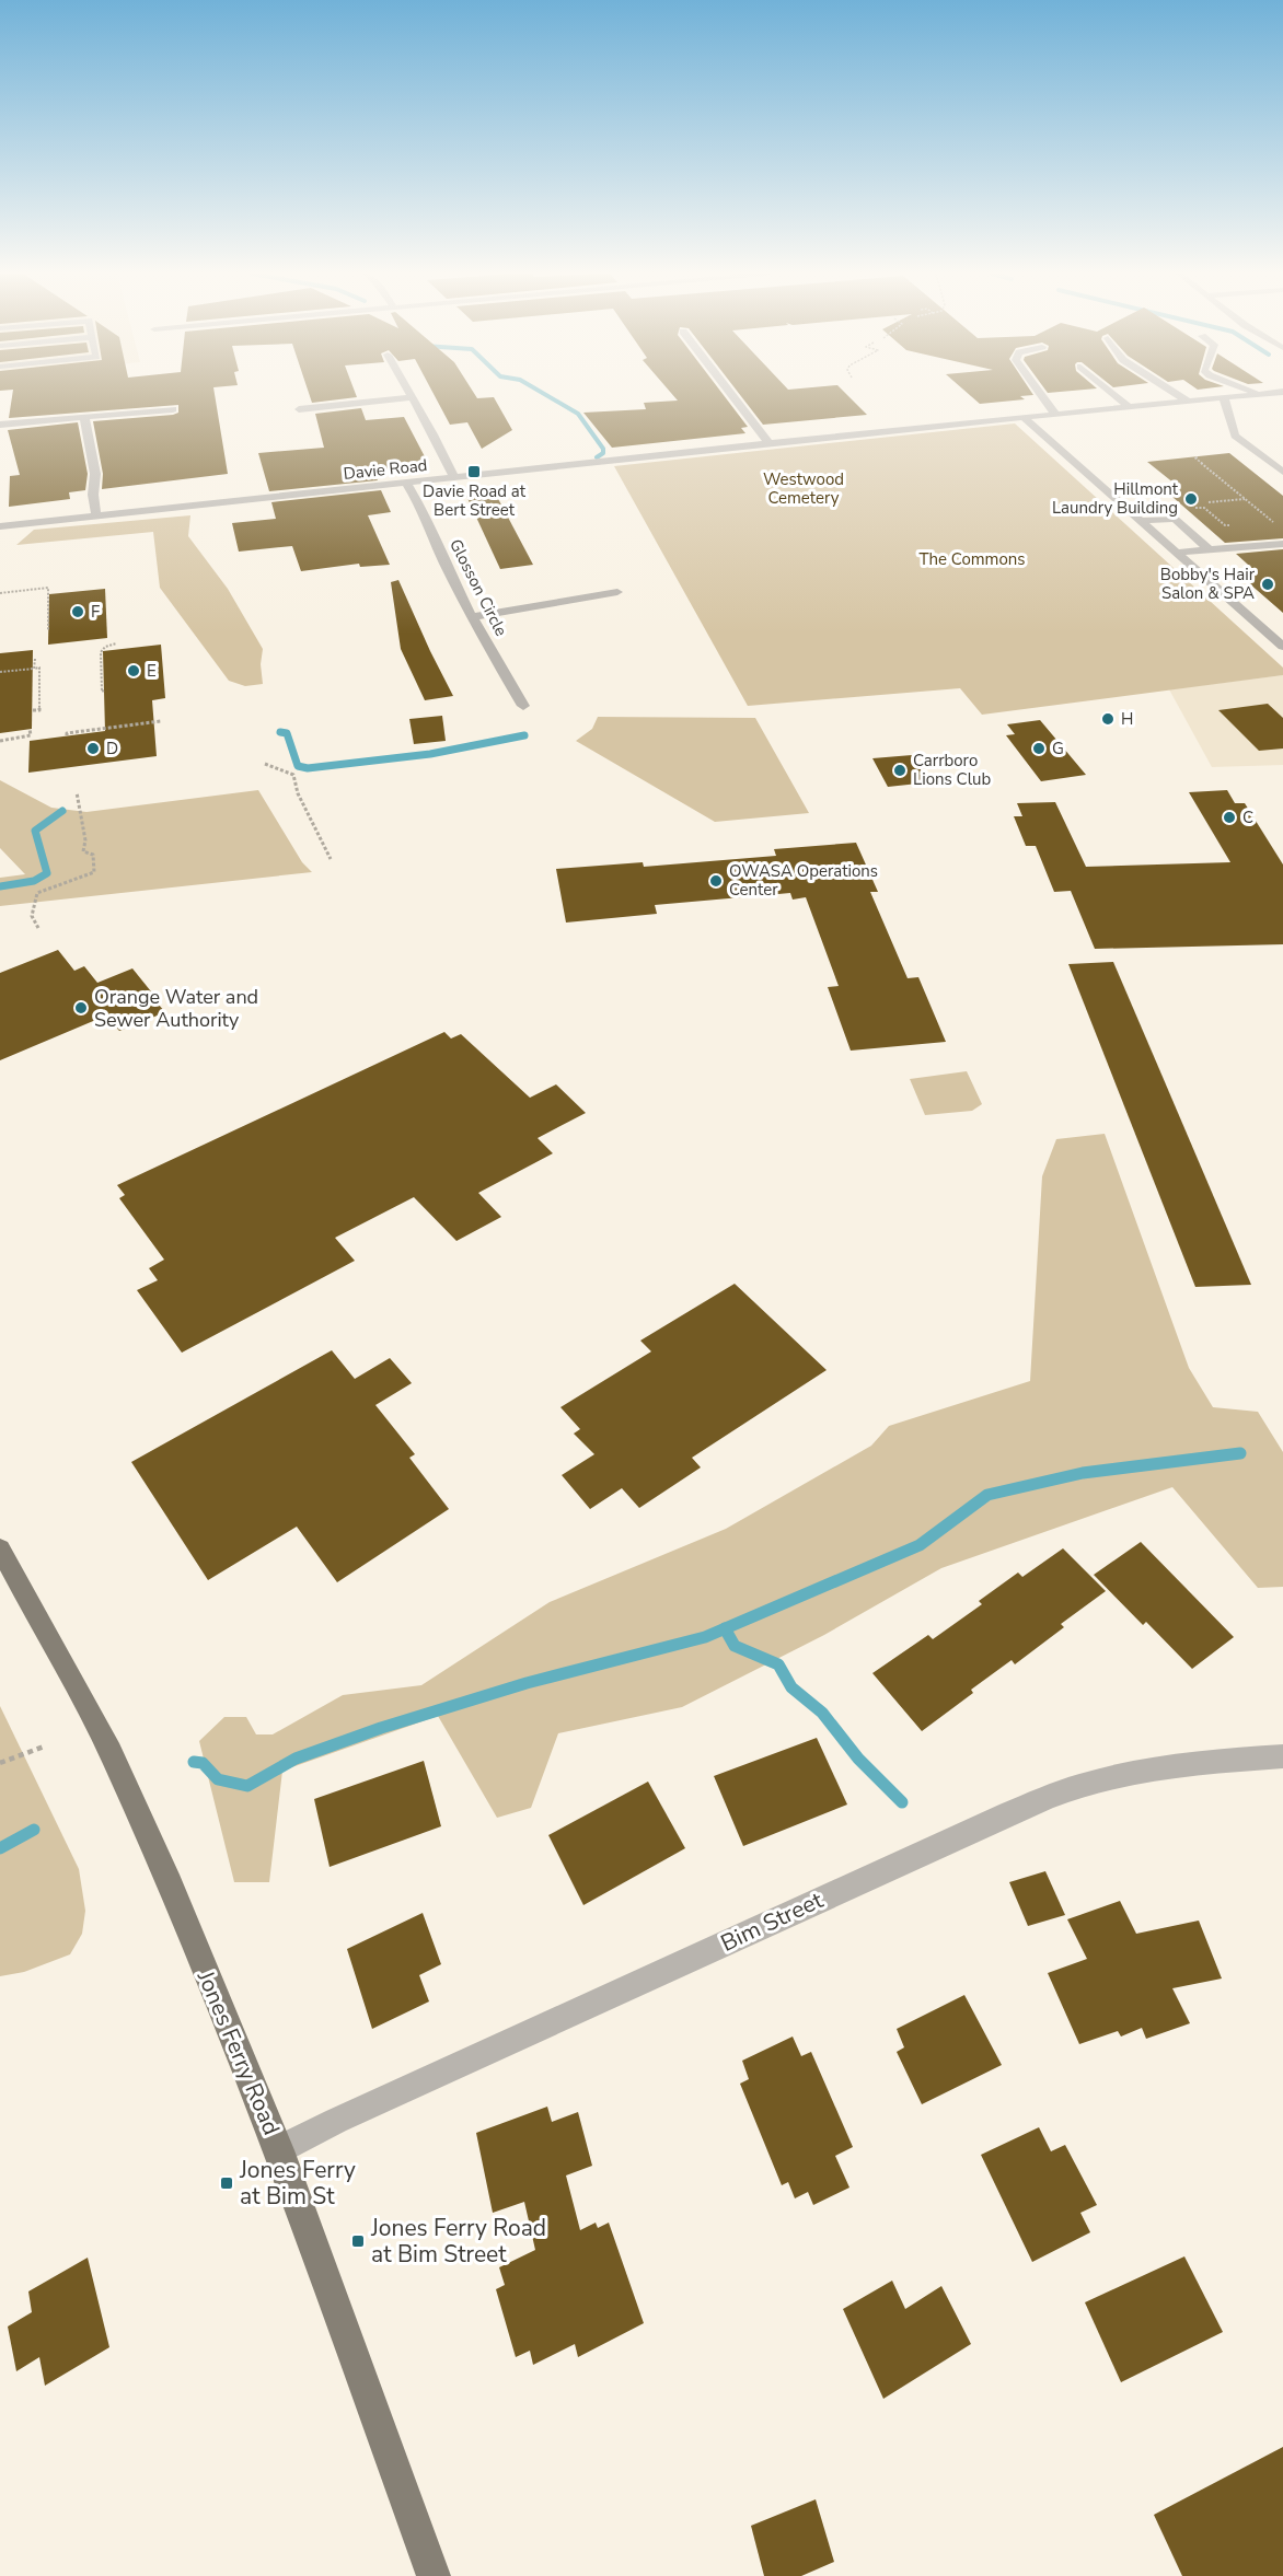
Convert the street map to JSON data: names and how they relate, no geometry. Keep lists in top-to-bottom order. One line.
{"streets":{"main road":["Jones Ferry Road"],"street":["Davie Road","Glosson Circle","Bim Street"]},"crossings":[["Davie Road","Glosson Circle"],["Bim Street","Jones Ferry Road"]],"parks":["Westwood Cemetery","The Commons"],"places":{"transit":["Davie Road at Bert Street","Jones Ferry at Bim St","Jones Ferry Road at Bim Street"],"other":["Hillmont Laundry Building","Bobby's Hair Salon & SPA","F","E","H","D","G","Carrboro Lions Club","C","OWASA Operations Center","Orange Water and Sewer Authority"]}}
